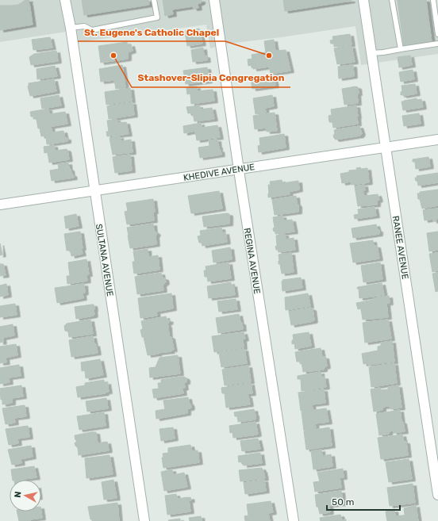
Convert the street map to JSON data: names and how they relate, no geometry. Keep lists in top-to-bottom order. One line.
{"streets":{"street":["KHEDIVE AVENUE","RANEE AVENUE","SULTANA AVENUE","REGINA AVENUE"]},"crossings":[["KHEDIVE AVENUE","RANEE AVENUE"],["KHEDIVE AVENUE","SULTANA AVENUE"],["KHEDIVE AVENUE","REGINA AVENUE"]],"places":["Stashover-Slipia Congregation","St. Eugene's Catholic Chapel"],"scale_bar":"50 m","north":"left"}
